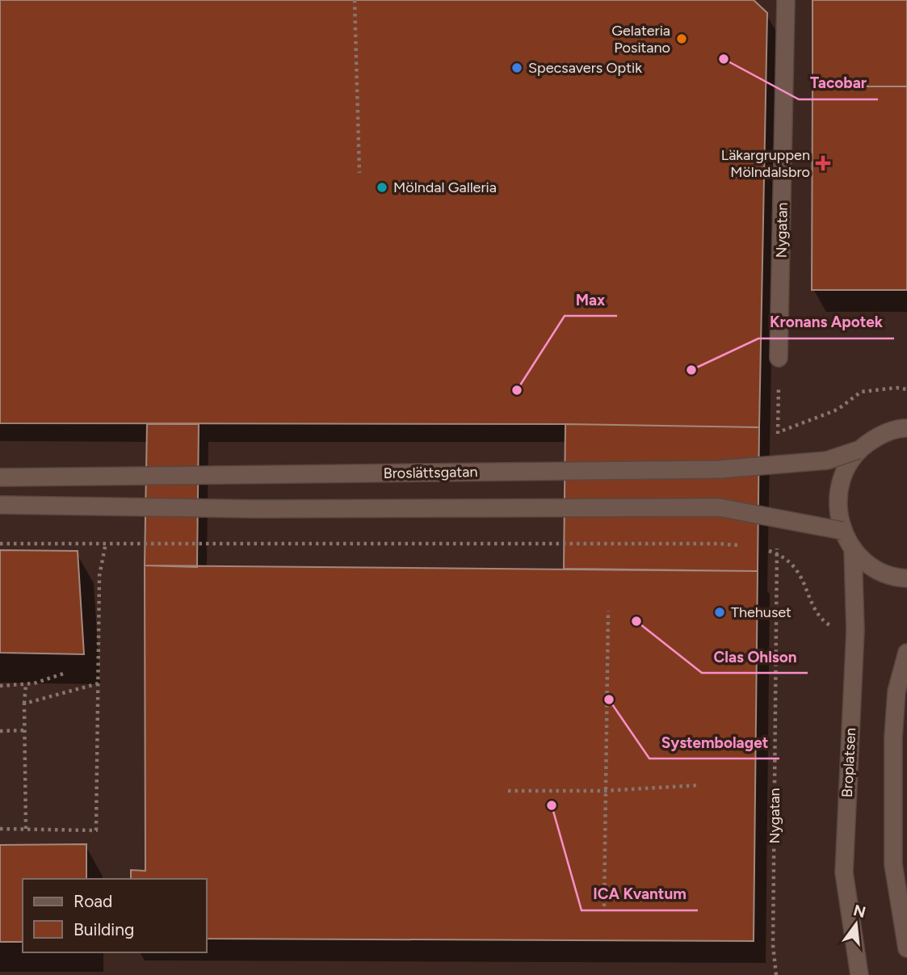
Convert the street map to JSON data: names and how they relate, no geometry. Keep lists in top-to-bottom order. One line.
{"streets":{"street":["Nygatan","Broslättsgatan","Broplatsen"]},"places":{"other":["Gelateria Positano","Tacobar","Specsavers Optik","Mölndal Galleria","Kronans Apotek","Max","Thehuset","Clas Ohlson","Systembolaget","ICA Kvantum"],"health":["Läkargruppen Mölndalsbro"]},"legend":["Road","Building"],"north":"top"}
